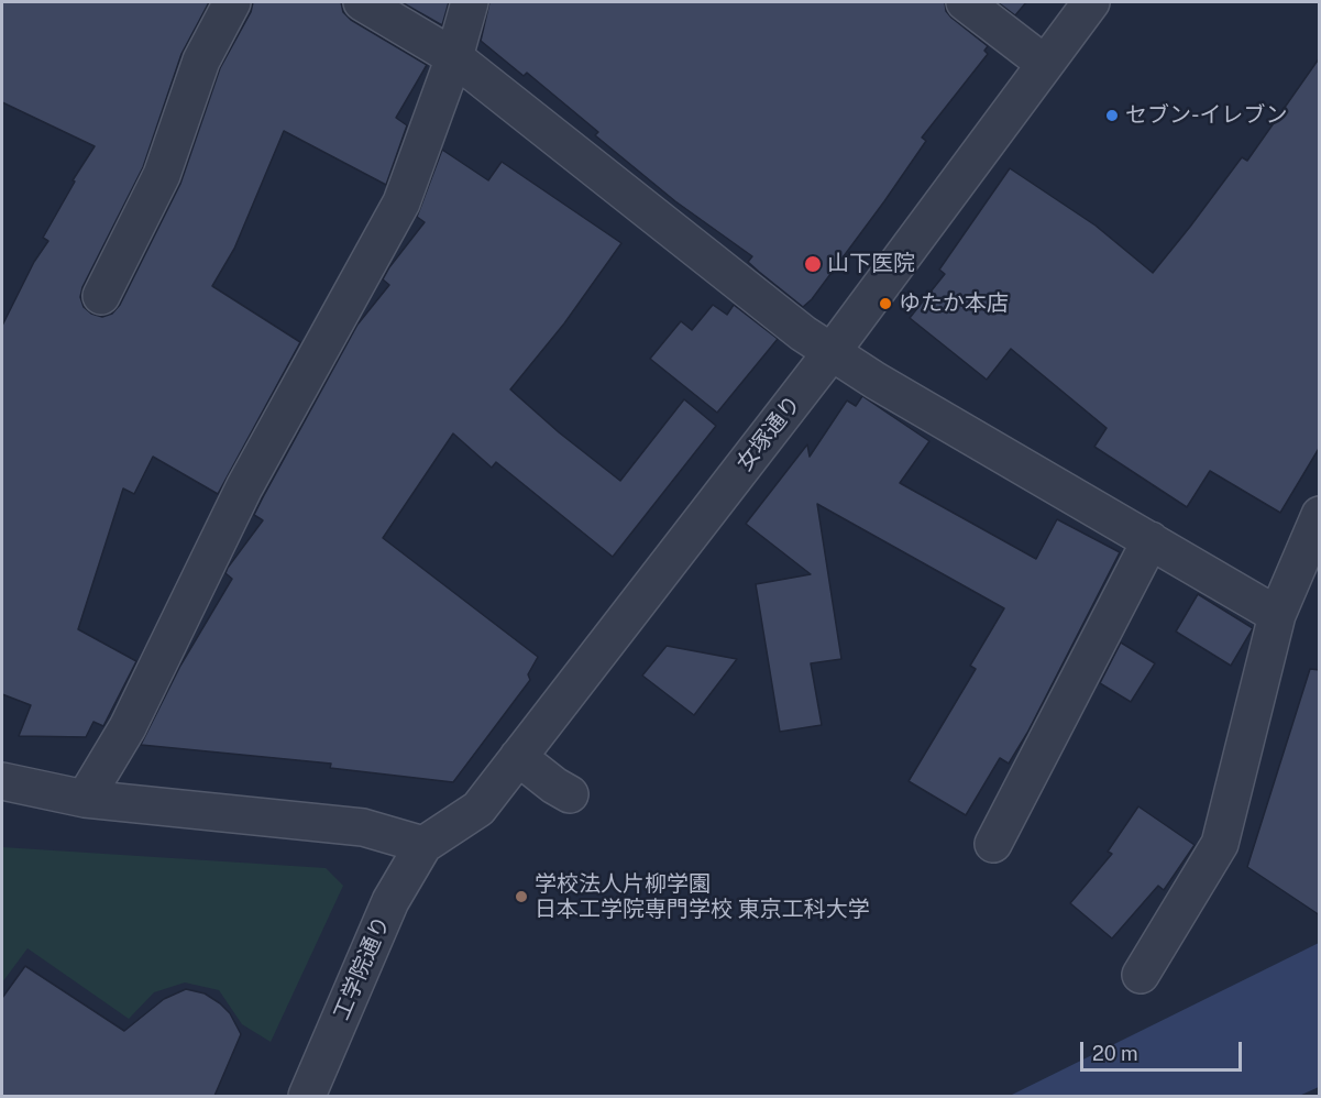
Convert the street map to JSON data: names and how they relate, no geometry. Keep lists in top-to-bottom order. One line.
{"streets":{"street":["女塚通り","工学院通り"]},"crossings":[["女塚通り","工学院通り"]],"places":["セブン-イレブン","山下医院","ゆたか本店","学校法人片柳学園 日本工学院専門学校 東京工科大学"],"scale_bar":"20 m"}
